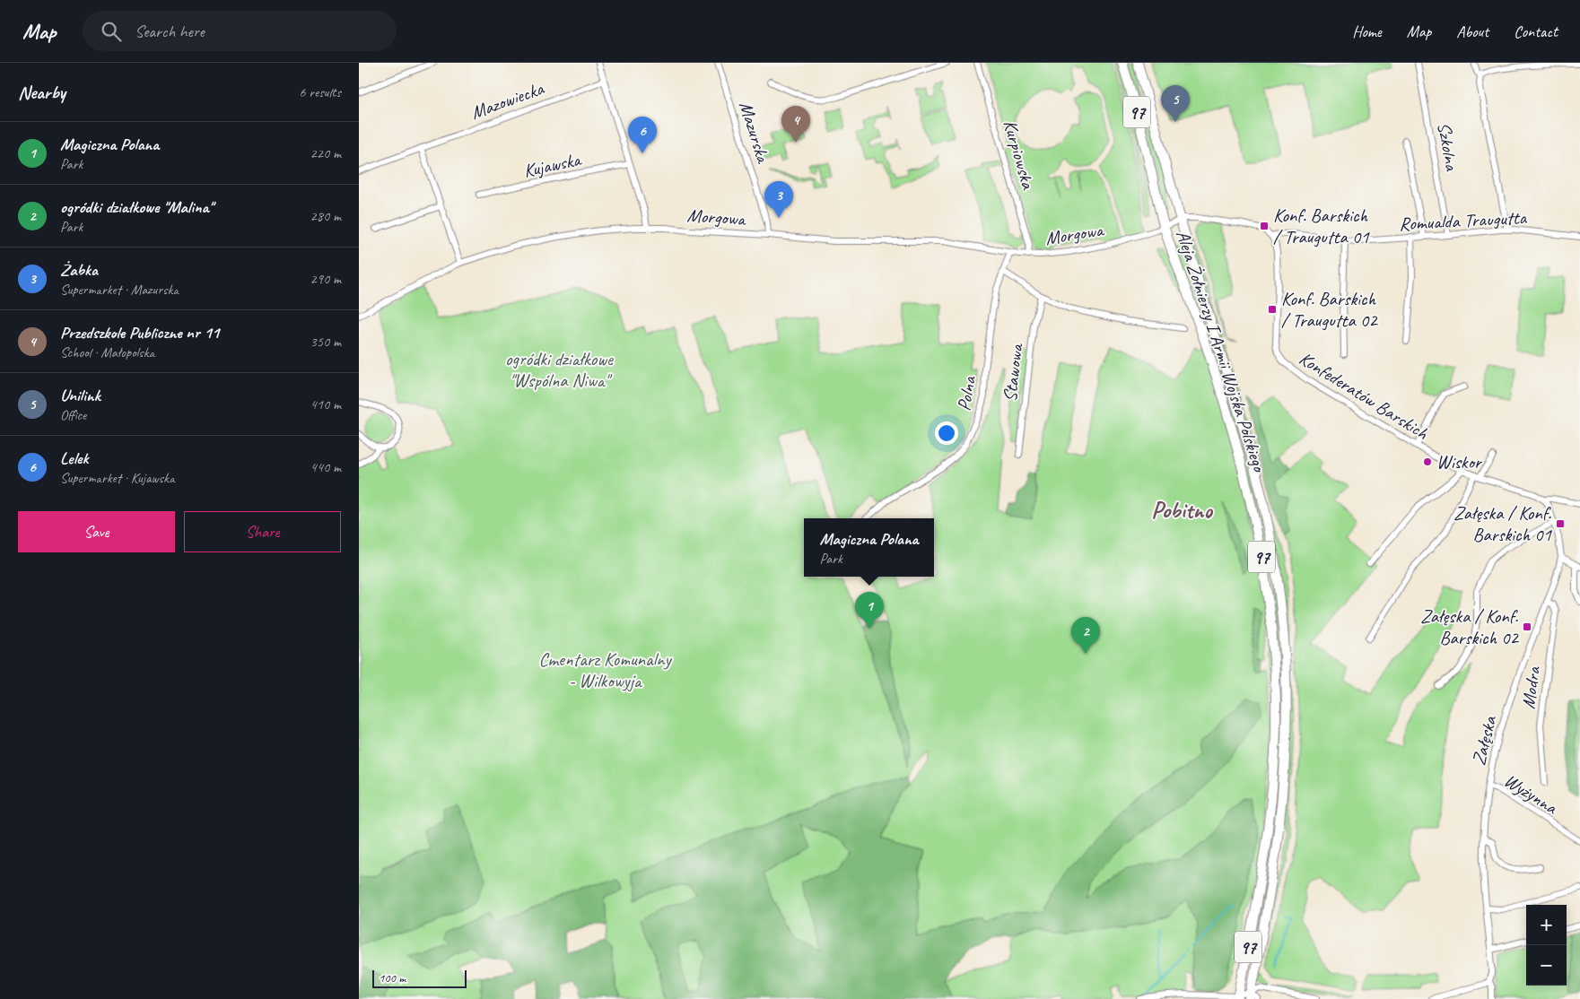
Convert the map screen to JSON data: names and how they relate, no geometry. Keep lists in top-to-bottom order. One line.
{"streets":{"main road":["97","Aleja Żołnierzy I Armii Wojska Polskiego"],"street":["Mazowiecka","Mazurska","Szkolna","Kurpiowska","Kujawska","Morgowa","Romualda Traugutta","Stawowa","Polna","Konfederatów Barskich","Modra","Załęska","Wyżynna"]},"crossings":[["Mazurska","Morgowa"],["Szkolna","Romualda Traugutta"],["Kurpiowska","Morgowa"],["Morgowa","Aleja Żołnierzy I Armii Wojska Polskiego"],["Morgowa","Polna"],["Romualda Traugutta","Konfederatów Barskich"],["Konfederatów Barskich","Załęska"],["Modra","Załęska"],["Załęska","Wyżynna"]],"districts":["Pobitno"],"parks":["ogródki działkowe \"Wspólna Niwa\"","Cmentarz Komunalny - Wilkowyja"],"places":{"transit":["Konf. Barskich / Traugutta 01","Konf. Barskich / Traugutta 02","Załęska / Konf. Barskich 01","Załęska / Konf. Barskich 02"],"other":["Wiskor"]},"scale_bar":"100 m","page":{"header":"Map","search":"Search here","nav":["Home","Map","About","Contact"],"heading":["Nearby","6 results"],"pins":["5","4","6","3","1","2"],"list":[{"mark":"1","name":"Magiczna Polana","note":"Park","value":"220 m"},{"mark":"2","name":"ogródki działkowe \"Malina\"","note":"Park","value":"280 m"},{"mark":"3","name":"Żabka","note":"Supermarket · Mazurska","value":"290 m"},{"mark":"4","name":"Przedszkole Publiczne nr 11","note":"School · Małopolska","value":"350 m"},{"mark":"5","name":"Unilink","note":"Office","value":"410 m"},{"mark":"6","name":"Lelek","note":"Supermarket · Kujawska","value":"440 m"}],"buttons":["Save","Share"],"popup":["Magiczna Polana","Park"],"map_buttons":["+","−"],"scale":"100 m"}}
